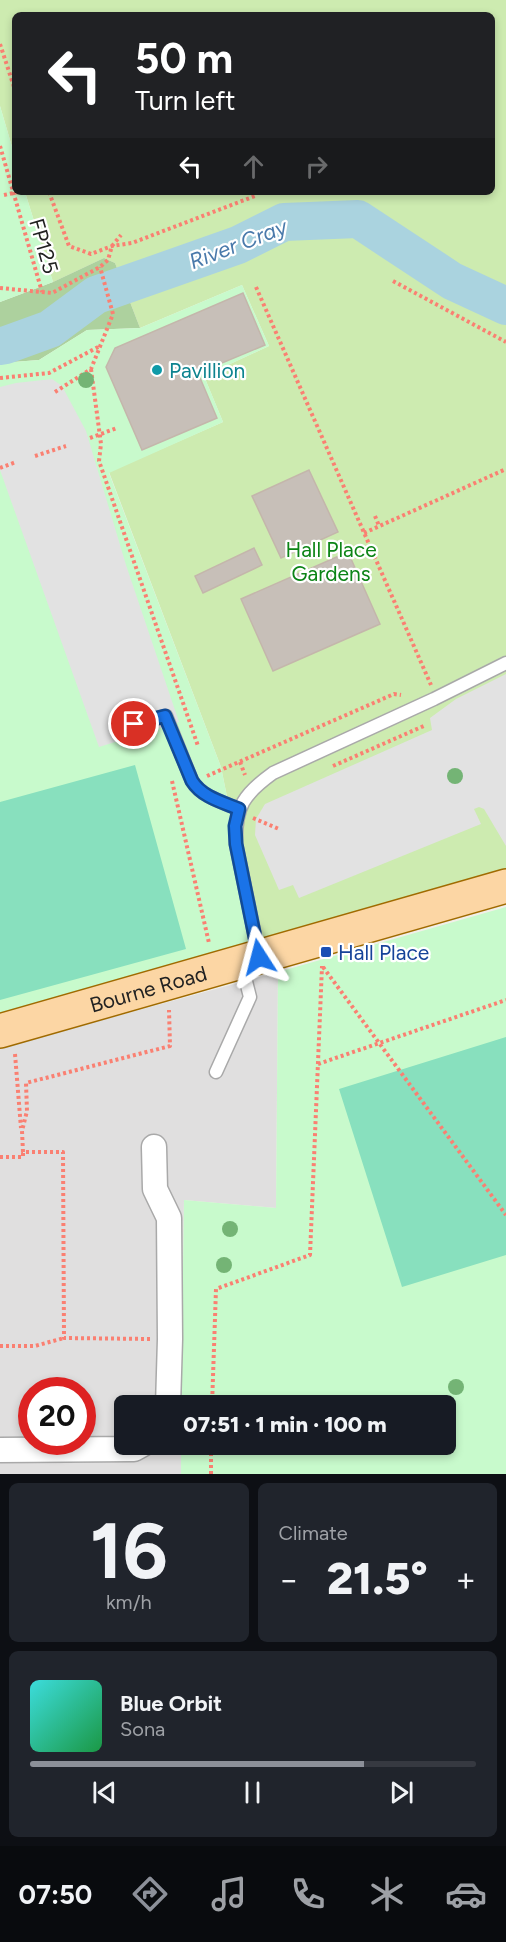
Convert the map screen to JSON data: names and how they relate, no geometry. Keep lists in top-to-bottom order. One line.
{"streets":{"main road":["Bourne Road"],"path":["FP125"]},"water":["River Cray"],"parks":["Hall Place Gardens"],"places":{"other":["Pavillion"],"transit":["Hall Place"]},"page":{"turn":["50 m","Turn left"],"limit":"20","trip":"07:51 · 1 min · 100 m","tile":[["16","km/h"],"Climate"],"heat":["−","21.5°","+"],"song":["Blue Orbit","Sona"],"tabs":"07:50"}}
